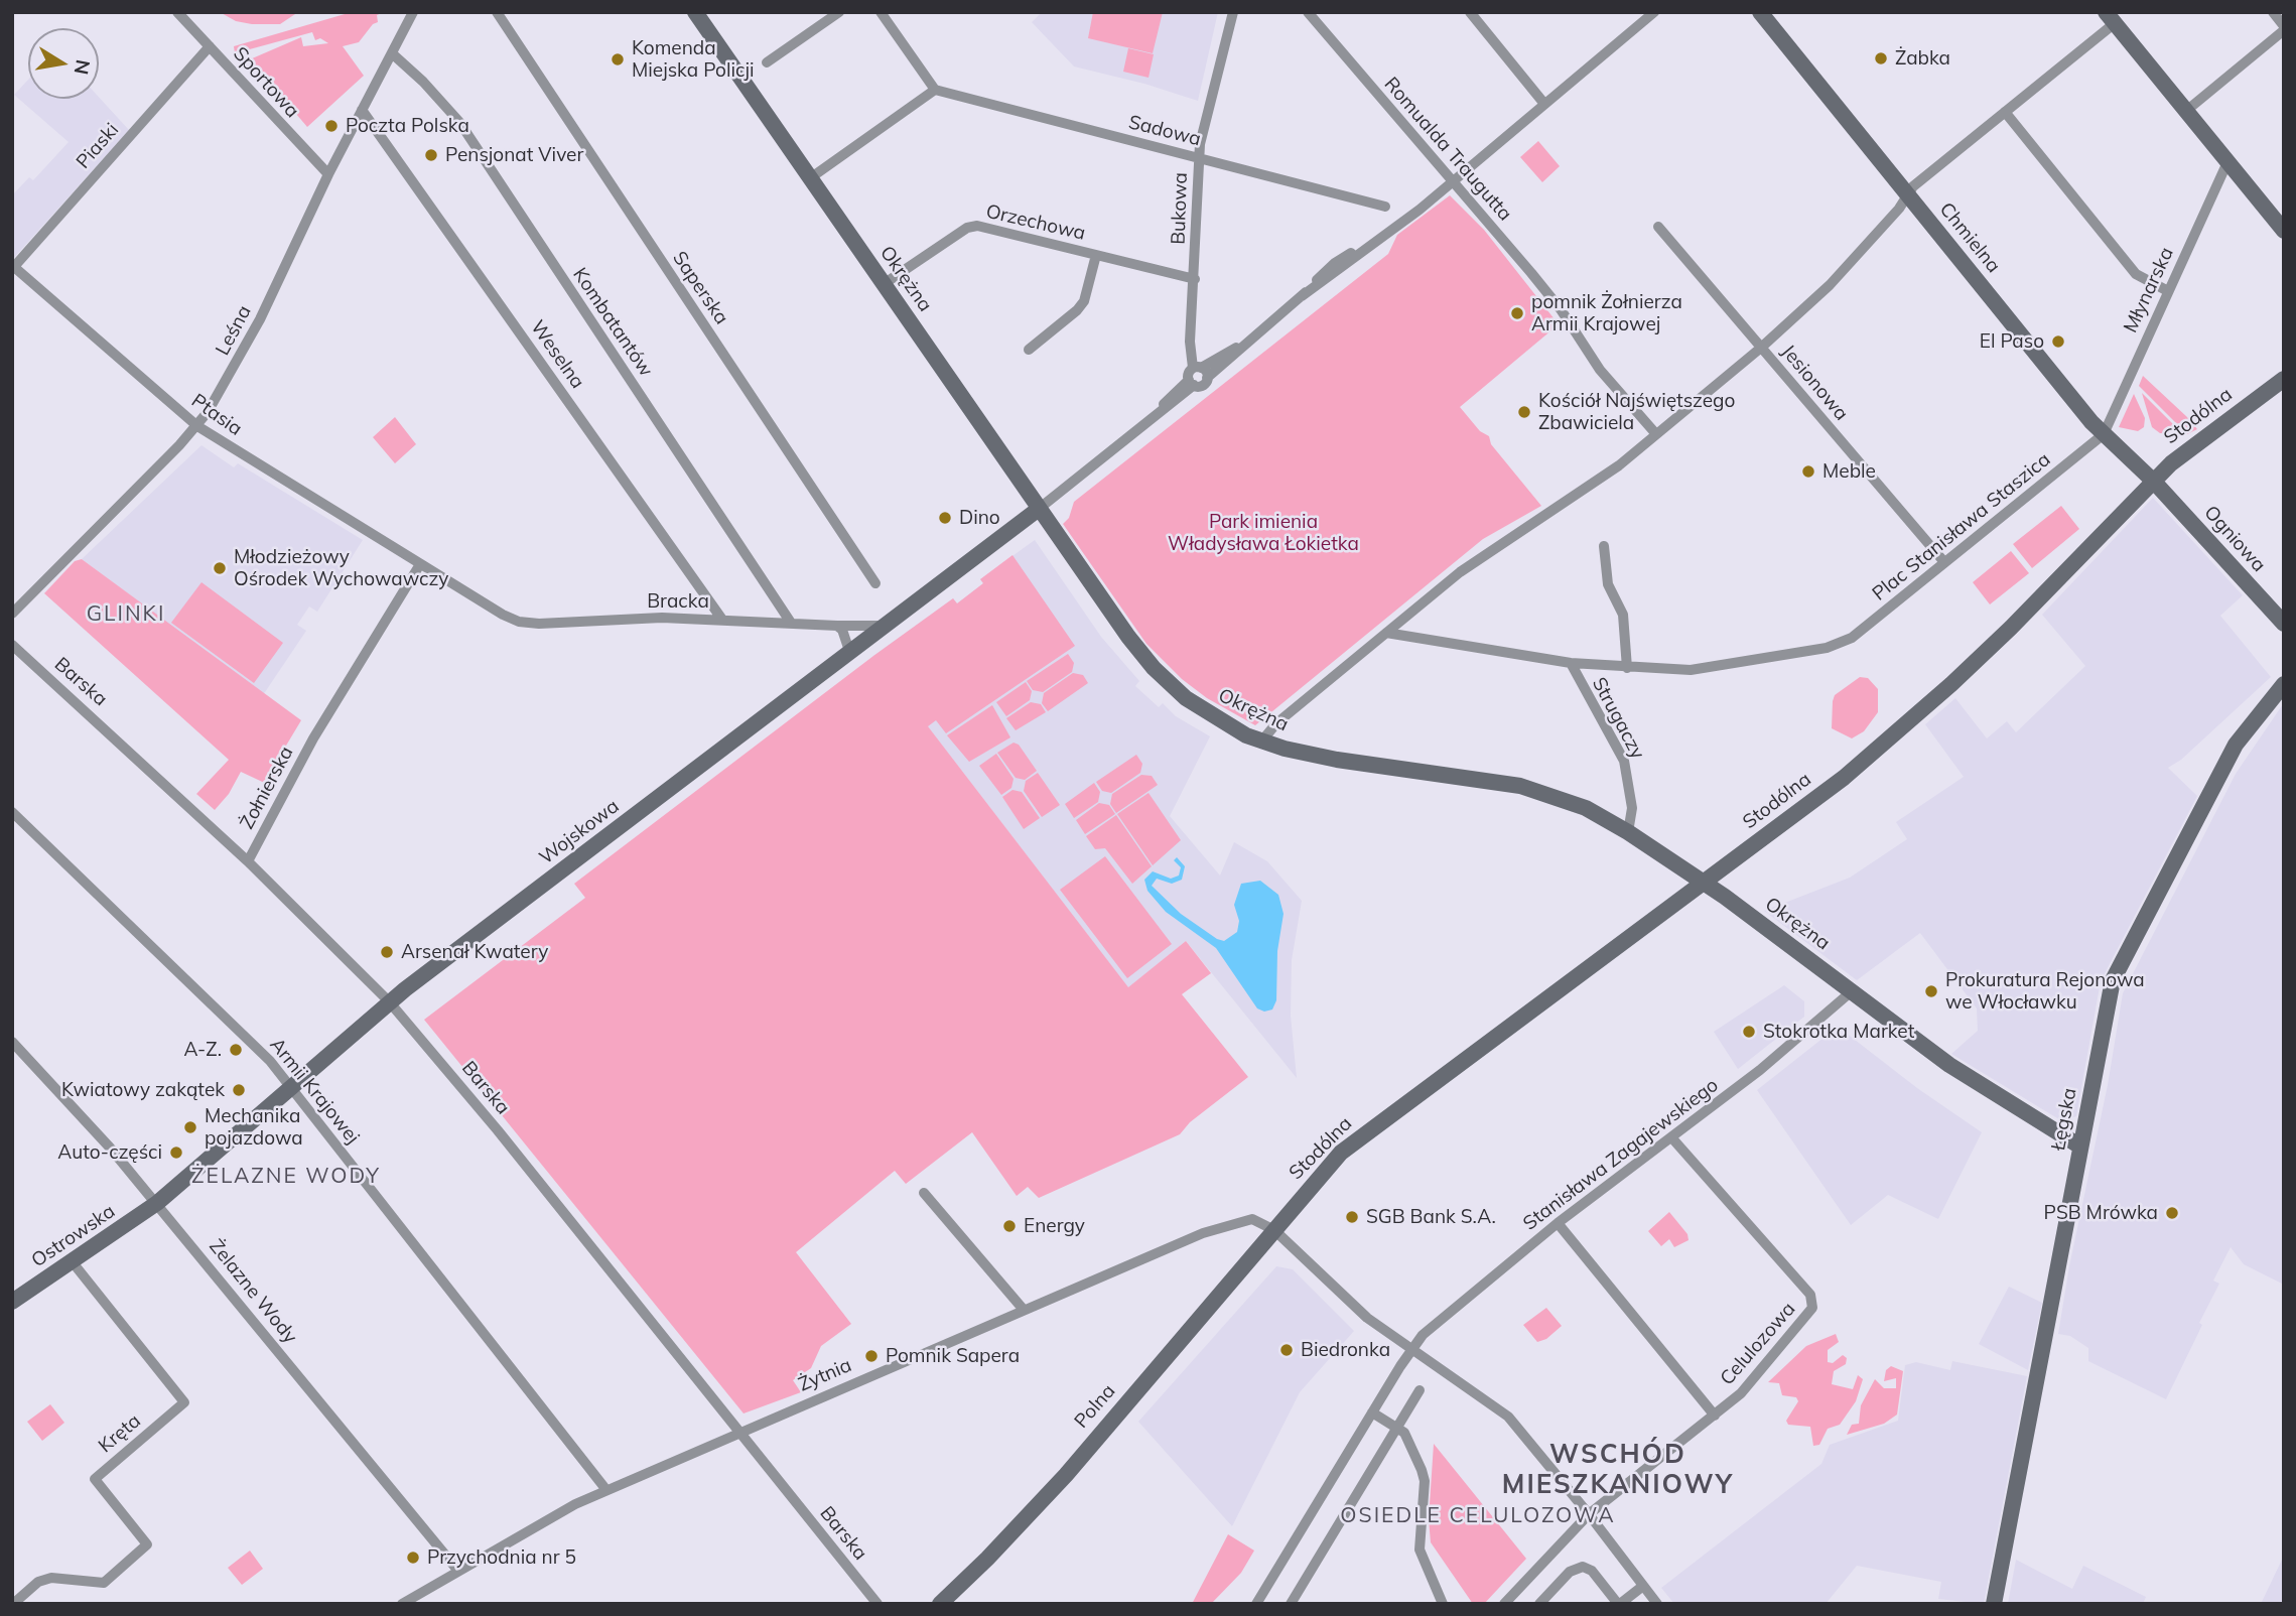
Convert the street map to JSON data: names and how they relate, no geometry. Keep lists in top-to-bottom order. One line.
{"streets":{"street":["Sportowa","Sadowa","Piaski","Romualda Traugutta","Bukowa","Orzechowa","Chmielna","Okrężna","Saperska","Młynarska","Kombatantów","Leśna","Weselna","Jesionowa","Ptasia","Stodólna","Plac Stanisława Staszica","Ogniowa","Bracka","Barska","Strugaczy","Żołnierska","Wojskowa","Armii Krajowej","Łęgska","Stanisława Zagajewskiego","Ostrowska","Żelazne Wody","Celulozowa","Żytnia","Polna","Kręta"]},"crossings":[["Sportowa","Piaski"],["Sportowa","Leśna"],["Sadowa","Bukowa"],["Piaski","Ptasia"],["Bukowa","Orzechowa"],["Orzechowa","Okrężna"],["Chmielna","Młynarska"],["Chmielna","Stodólna"],["Chmielna","Plac Stanisława Staszica"],["Chmielna","Ogniowa"],["Okrężna","Stodólna"],["Okrężna","Strugaczy"],["Okrężna","Wojskowa"],["Okrężna","Łęgska"],["Okrężna","Stanisława Zagajewskiego"],["Młynarska","Plac Stanisława Staszica"],["Kombatantów","Leśna"],["Kombatantów","Bracka"],["Leśna","Weselna"],["Leśna","Ptasia"],["Weselna","Bracka"],["Jesionowa","Plac Stanisława Staszica"],["Ptasia","Bracka"],["Ptasia","Żołnierska"],["Stodólna","Ogniowa"],["Stodólna","Żytnia"],["Stodólna","Polna"],["Bracka","Wojskowa"],["Barska","Żołnierska"],["Barska","Wojskowa"],["Barska","Żytnia"],["Wojskowa","Armii Krajowej"],["Wojskowa","Ostrowska"],["Wojskowa","Żelazne Wody"],["Armii Krajowej","Żytnia"],["Stanisława Zagajewskiego","Celulozowa"],["Ostrowska","Żelazne Wody"],["Ostrowska","Kręta"],["Żelazne Wody","Żytnia"],["Żytnia","Polna"]],"districts":["GLINKI","ŻELAZNE WODY","WSCHÓD MIESZKANIOWY","OSIEDLE CELULOZOWA"],"parks":["Park imienia Władysława Łokietka"],"places":["Żabka","Komenda Miejska Policji","Poczta Polska","Pensjonat Viver","pomnik Żołnierza Armii Krajowej","El Paso","Kościół Najświętszego Zbawiciela","Meble","Dino","Młodzieżowy Ośrodek Wychowawczy","Arsenał Kwatery","Prokuratura Rejonowa we Włocławku","Stokrotka Market","A-Z.","Kwiatowy zakątek","Mechanika pojazdowa","Auto-części","PSB Mrówka","SGB Bank S.A.","Energy","Biedronka","Pomnik Sapera","Przychodnia nr 5"],"north":"right"}
